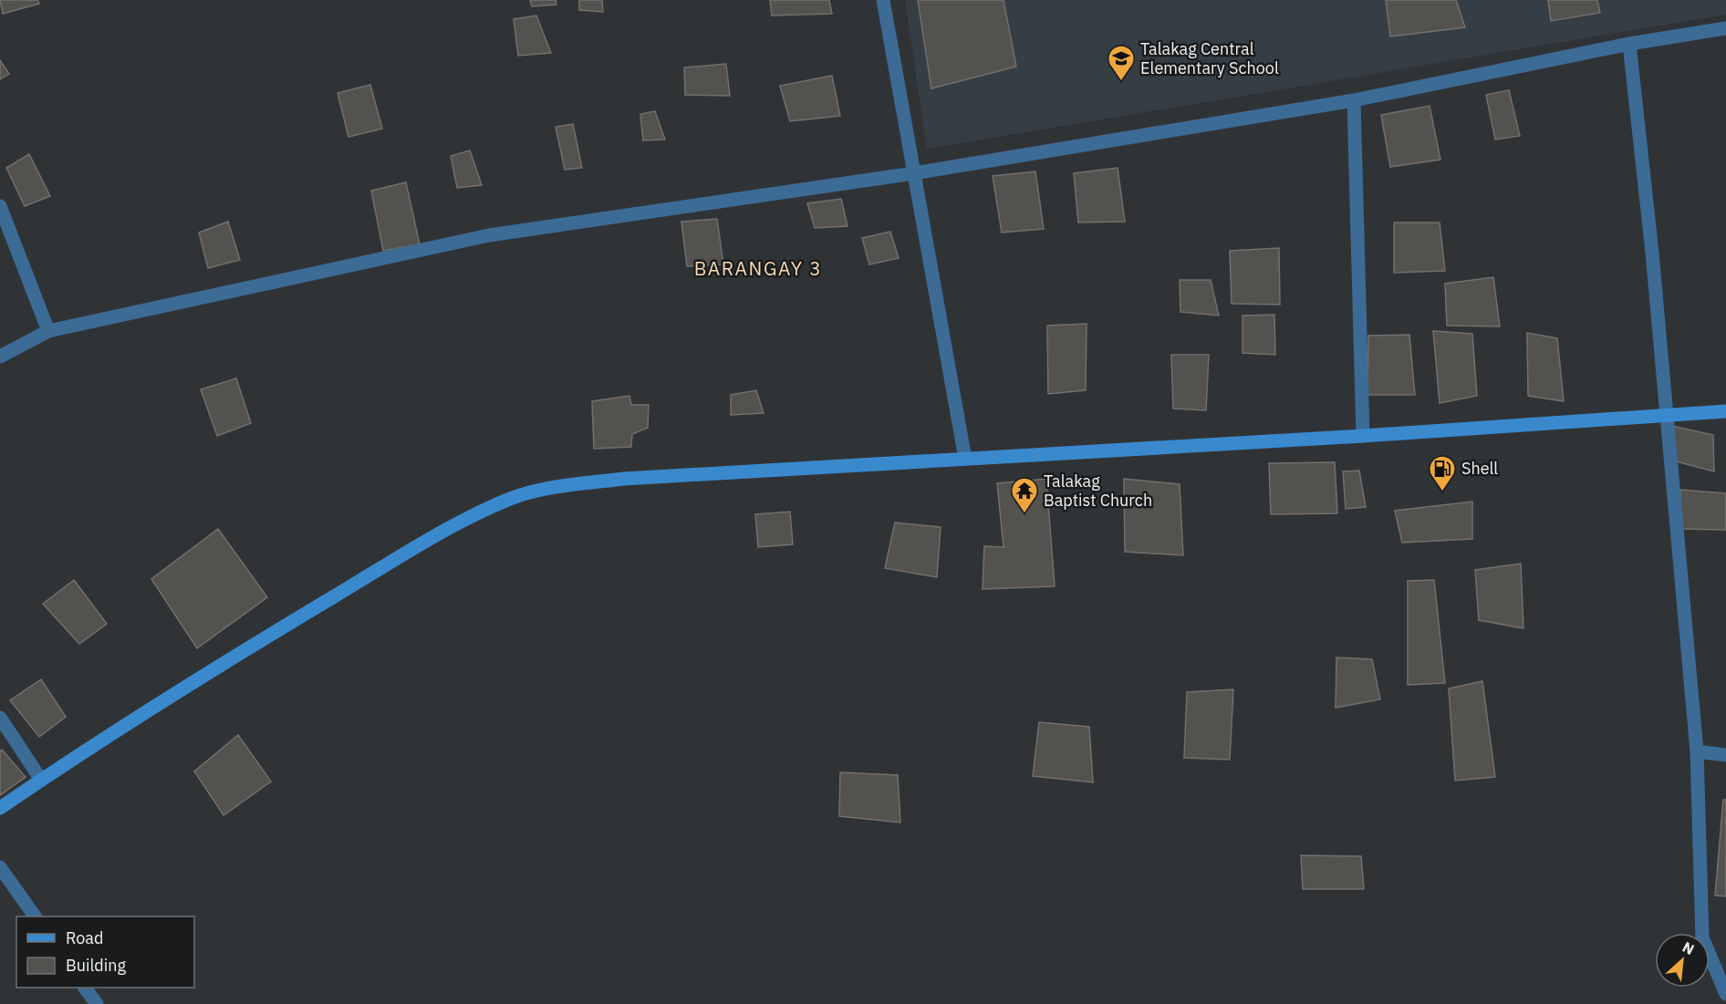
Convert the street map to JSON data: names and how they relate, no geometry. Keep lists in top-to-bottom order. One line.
{"districts":["BARANGAY 3"],"places":{"school or university":["Talakag Central Elementary School"],"fuel station":["Shell"],"temple":["Talakag Baptist Church"]},"legend":["Road","Building"],"north":"top right"}
